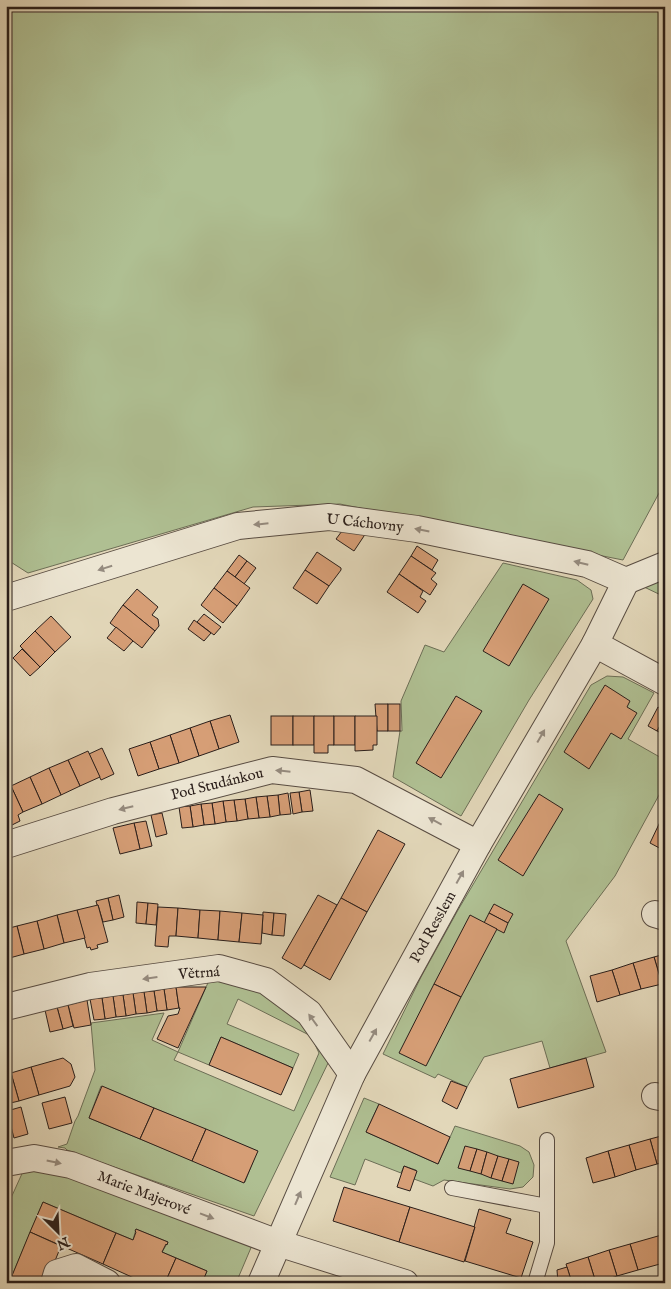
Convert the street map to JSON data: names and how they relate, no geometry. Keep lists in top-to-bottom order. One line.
{"streets":{"street":["U Cáchovny","Pod Studánkou","Pod Resslem","Větrná","Marie Majerové"]},"crossings":[["U Cáchovny","Pod Resslem"],["Pod Studánkou","Pod Resslem"],["Pod Resslem","Větrná"],["Pod Resslem","Marie Majerové"]],"one_way":["U Cáchovny","Pod Studánkou","Pod Resslem","Větrná","Marie Majerové"],"north":"bottom right"}
